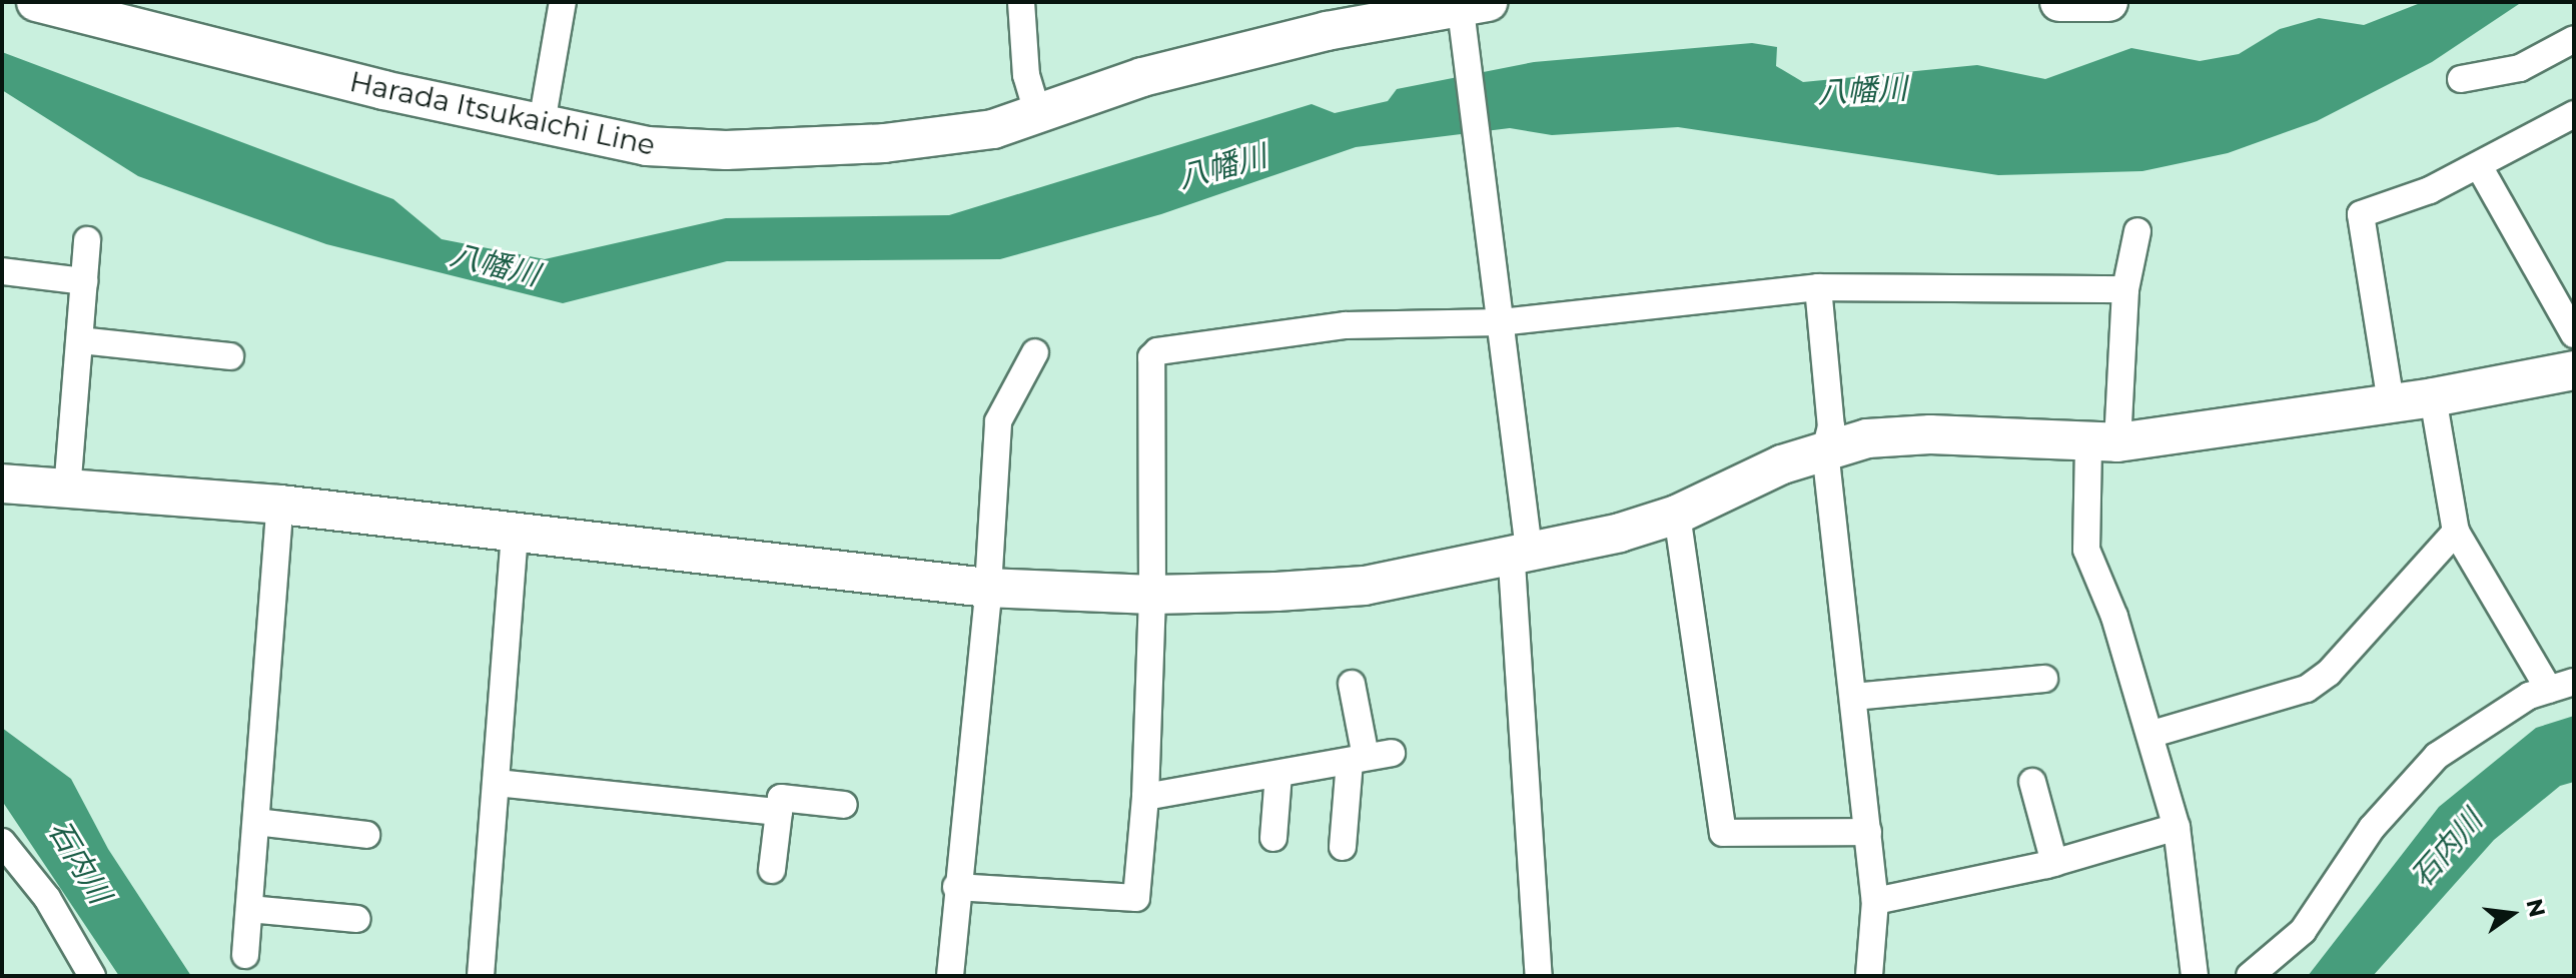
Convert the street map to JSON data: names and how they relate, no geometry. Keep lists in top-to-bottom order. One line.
{"streets":{"street":["Harada Itsukaichi Line"]},"water":["八幡川","石内川"],"north":"right"}
